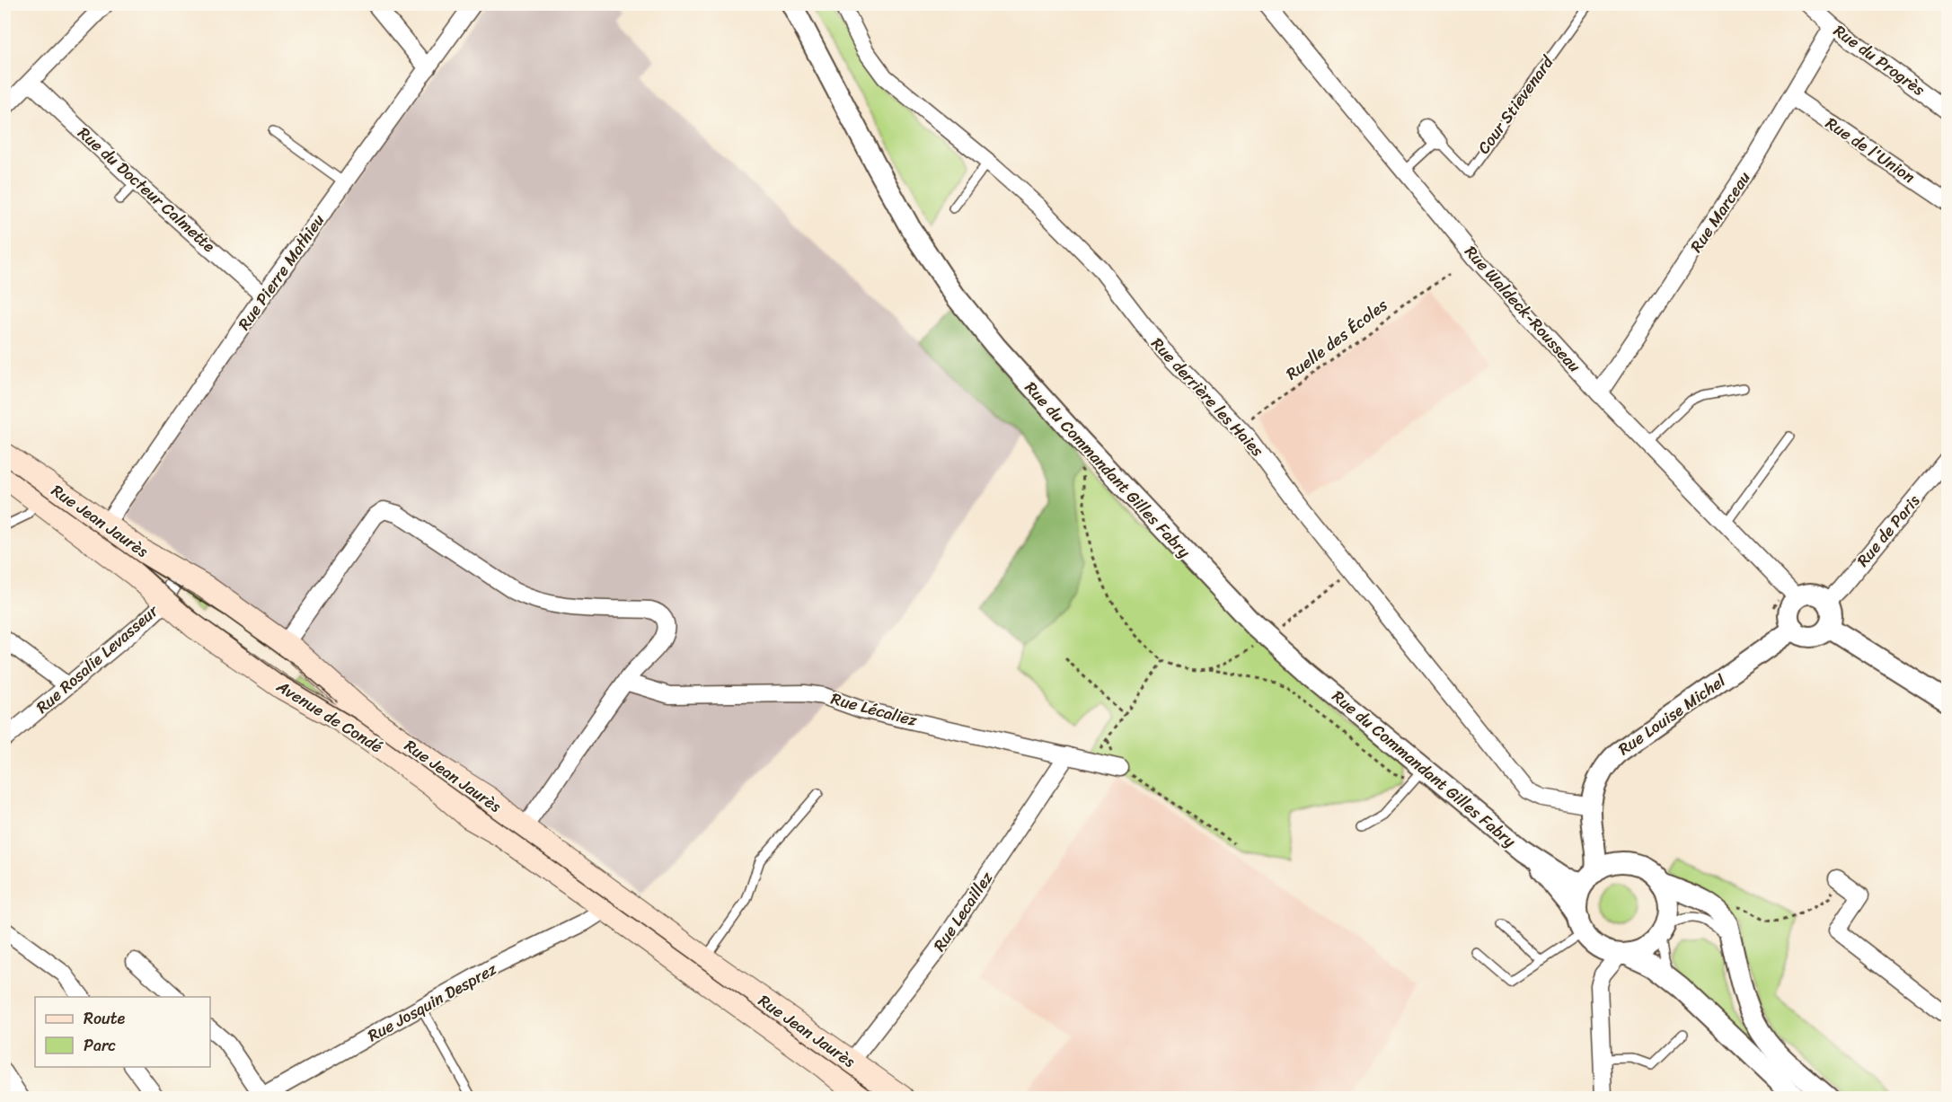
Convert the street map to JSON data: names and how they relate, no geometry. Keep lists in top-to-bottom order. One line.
{"streets":{"main road":["Rue Jean Jaurès","Avenue de Condé"],"street":["Rue du Progrès","Cour Stievenard","Rue de l'Union","Rue du Docteur Calmette","Rue Marceau","Rue Pierre Mathieu","Rue Waldeck-Rousseau","Rue derrière les Haies","Rue du Commandant Gilles Fabry","Rue de Paris","Rue Rosalie Levasseur","Rue Lécaliez","Rue Louise Michel","Rue Lecaillez","Rue Josquin Desprez"],"path":["Ruelle des Écoles"]},"crossings":[["Rue du Progrès","Rue Marceau"],["Rue de l'Union","Rue Marceau"],["Rue du Docteur Calmette","Rue Pierre Mathieu"],["Rue Marceau","Rue Waldeck-Rousseau"],["Rue Pierre Mathieu","Rue Jean Jaurès"],["Rue Pierre Mathieu","Avenue de Condé"],["Rue Waldeck-Rousseau","Rue de Paris"],["Rue Waldeck-Rousseau","Rue Louise Michel"],["Ruelle des Écoles","Rue derrière les Haies"],["Rue derrière les Haies","Rue Louise Michel"],["Rue du Commandant Gilles Fabry","Rue Louise Michel"],["Rue Jean Jaurès","Avenue de Condé"],["Rue Jean Jaurès","Rue Lecaillez"],["Rue Jean Jaurès","Rue Josquin Desprez"],["Rue de Paris","Rue Louise Michel"],["Rue Rosalie Levasseur","Avenue de Condé"],["Rue Lécaliez","Rue Lecaillez"],["Avenue de Condé","Rue Josquin Desprez"]],"legend":["Route","Parc"]}
